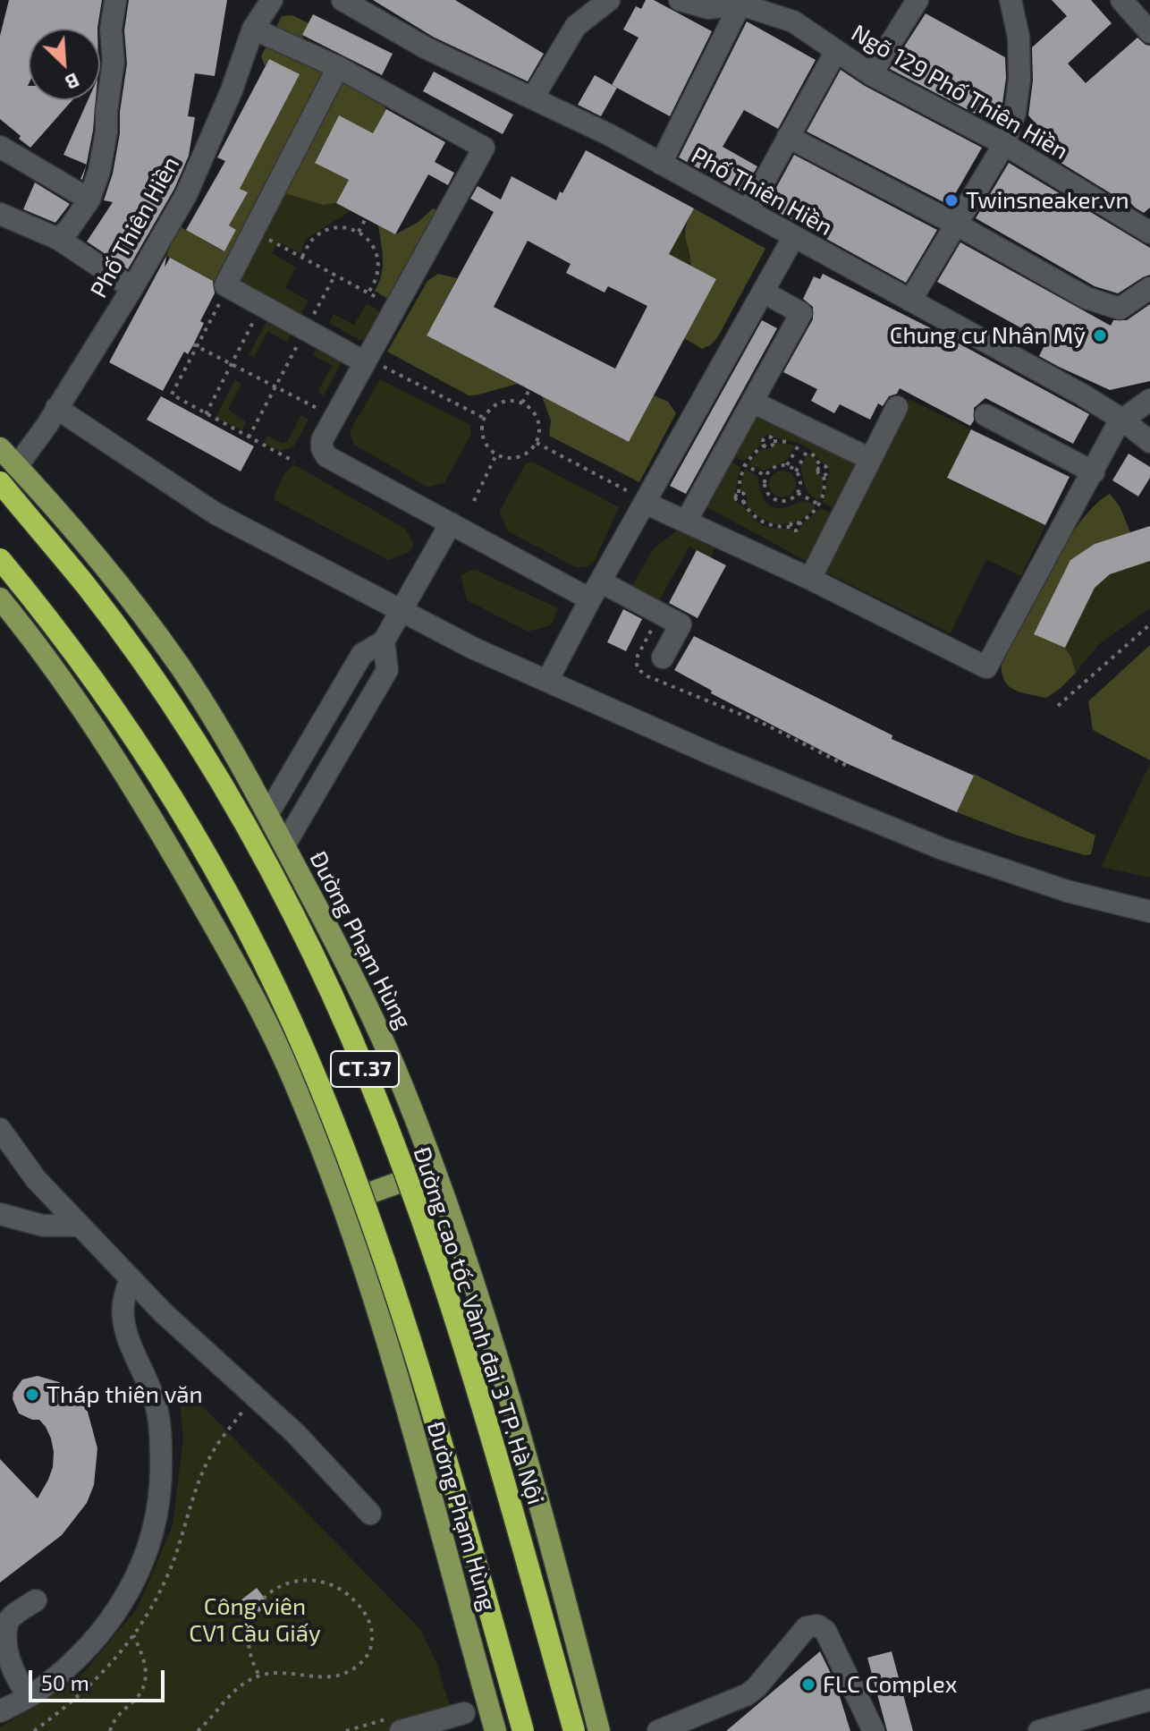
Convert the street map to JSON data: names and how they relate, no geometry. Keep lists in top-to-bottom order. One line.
{"streets":{"highway":["CT.37","Đường cao tốc Vành đai 3 TP. Hà Nội"],"main road":["Đường Phạm Hùng"],"street":["Ngõ 129 Phố Thiên Hiền","Phố Thiên Hiền"]},"crossings":[["Phố Thiên Hiền","Đường Phạm Hùng"]],"parks":["Công viên CV1 Cầu Giấy"],"places":["Twinsneaker.vn","Chung cư Nhân Mỹ","Tháp thiên văn","FLC Complex"],"scale_bar":"50 m","north":"bottom right"}
